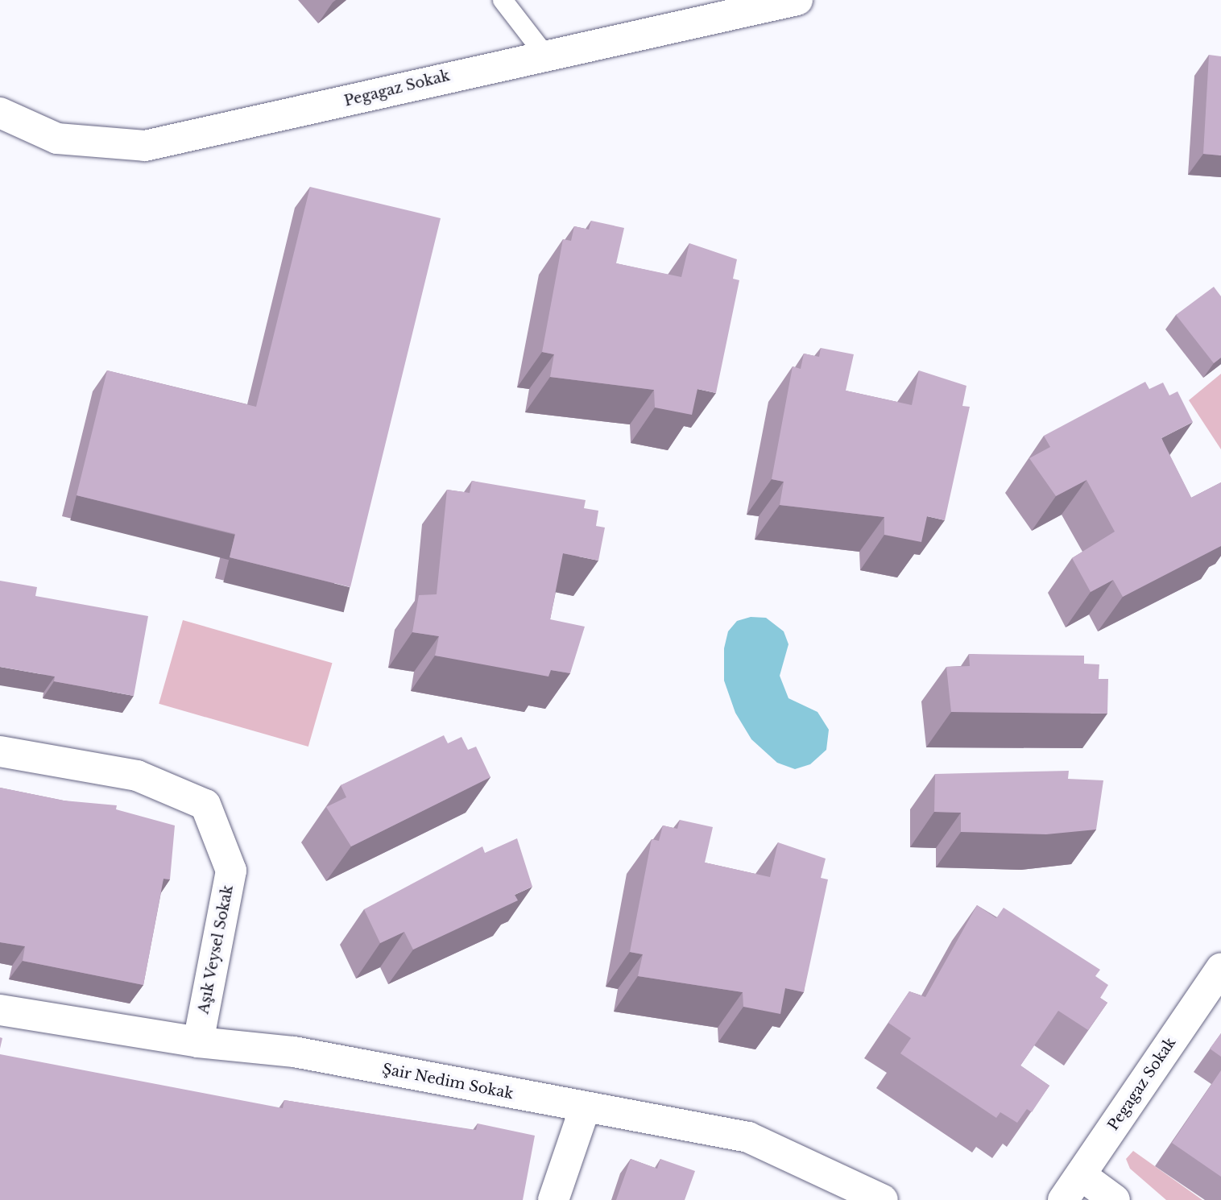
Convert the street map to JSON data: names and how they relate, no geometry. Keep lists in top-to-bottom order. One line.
{"streets":{"street":["Pegagaz Sokak","Aşık Veysel Sokak","Şair Nedim Sokak"]},"crossings":[["Aşık Veysel Sokak","Şair Nedim Sokak"]]}
